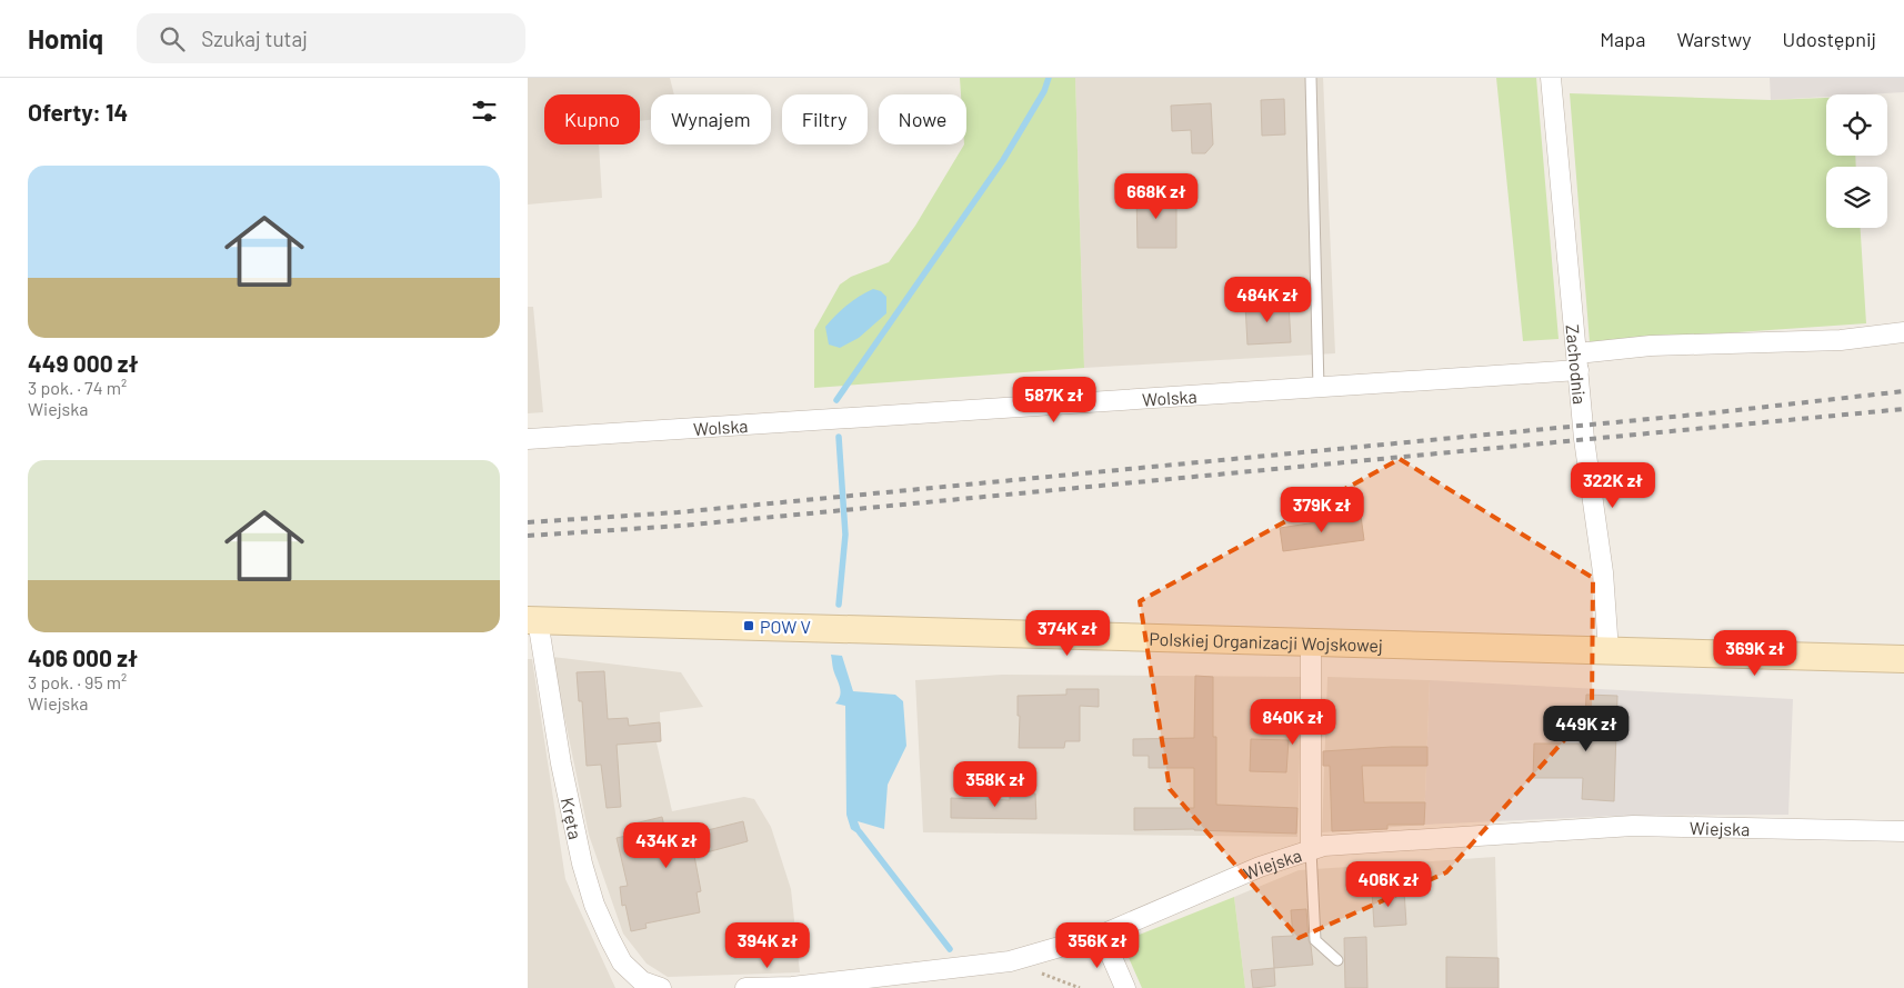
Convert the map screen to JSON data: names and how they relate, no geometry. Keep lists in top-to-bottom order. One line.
{"streets":{"main road":["Polskiej Organizacji Wojskowej"],"street":["Zachodnia","Wolska","Kręta","Wiejska"]},"crossings":[["Zachodnia","Wolska"],["Zachodnia","Polskiej Organizacji Wojskowej"],["Polskiej Organizacji Wojskowej","Kręta"]],"places":{"transit":["POW V"]},"page":{"header":"Homiq","search":"Szukaj tutaj","nav":["Mapa","Warstwy","Udostępnij"],"heading":"Oferty: 14","chip":["Kupno","Wynajem","Filtry","Nowe"],"list":[{"name":"449 000 zł","note":"3 pok. · 74 m² · Wiejska"},{"name":"406 000 zł","note":"3 pok. · 95 m² · Wiejska"}],"price":["668K zł","484K zł","587K zł","322K zł","379K zł","374K zł","369K zł","840K zł","449K zł","358K zł","434K zł","406K zł","394K zł","356K zł"]}}
